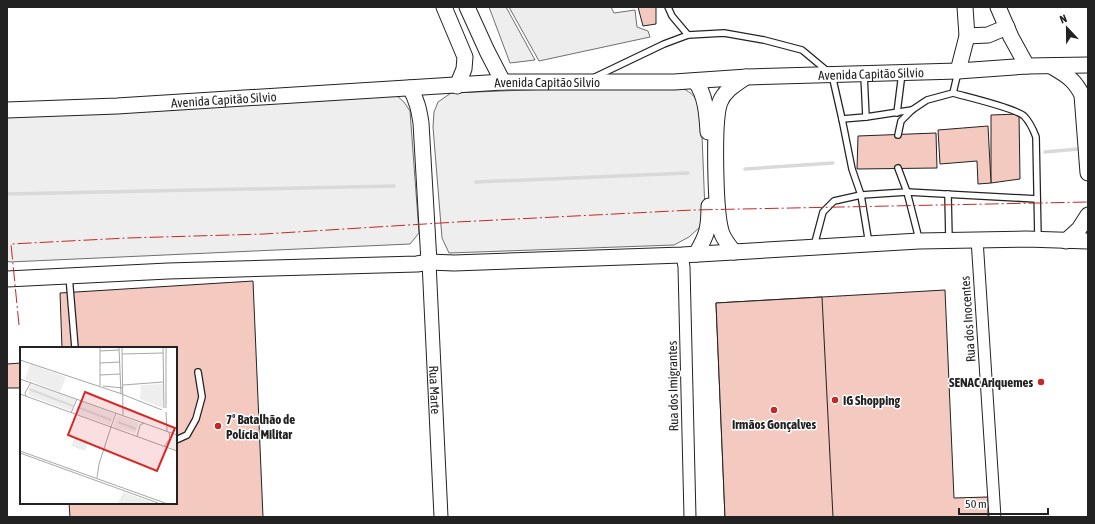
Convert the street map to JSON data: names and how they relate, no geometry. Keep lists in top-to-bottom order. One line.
{"streets":{"main road":["Avenida Capitão Silvio"],"street":["Rua dos Inocentes","Rua dos Imigrantes","Rua Marte"]},"places":["SENAC Ariquemes","IG Shopping","Irmãos Gonçalves","7º Batalhão de Polícia Militar"],"scale_bar":"50 m","north":"top"}
